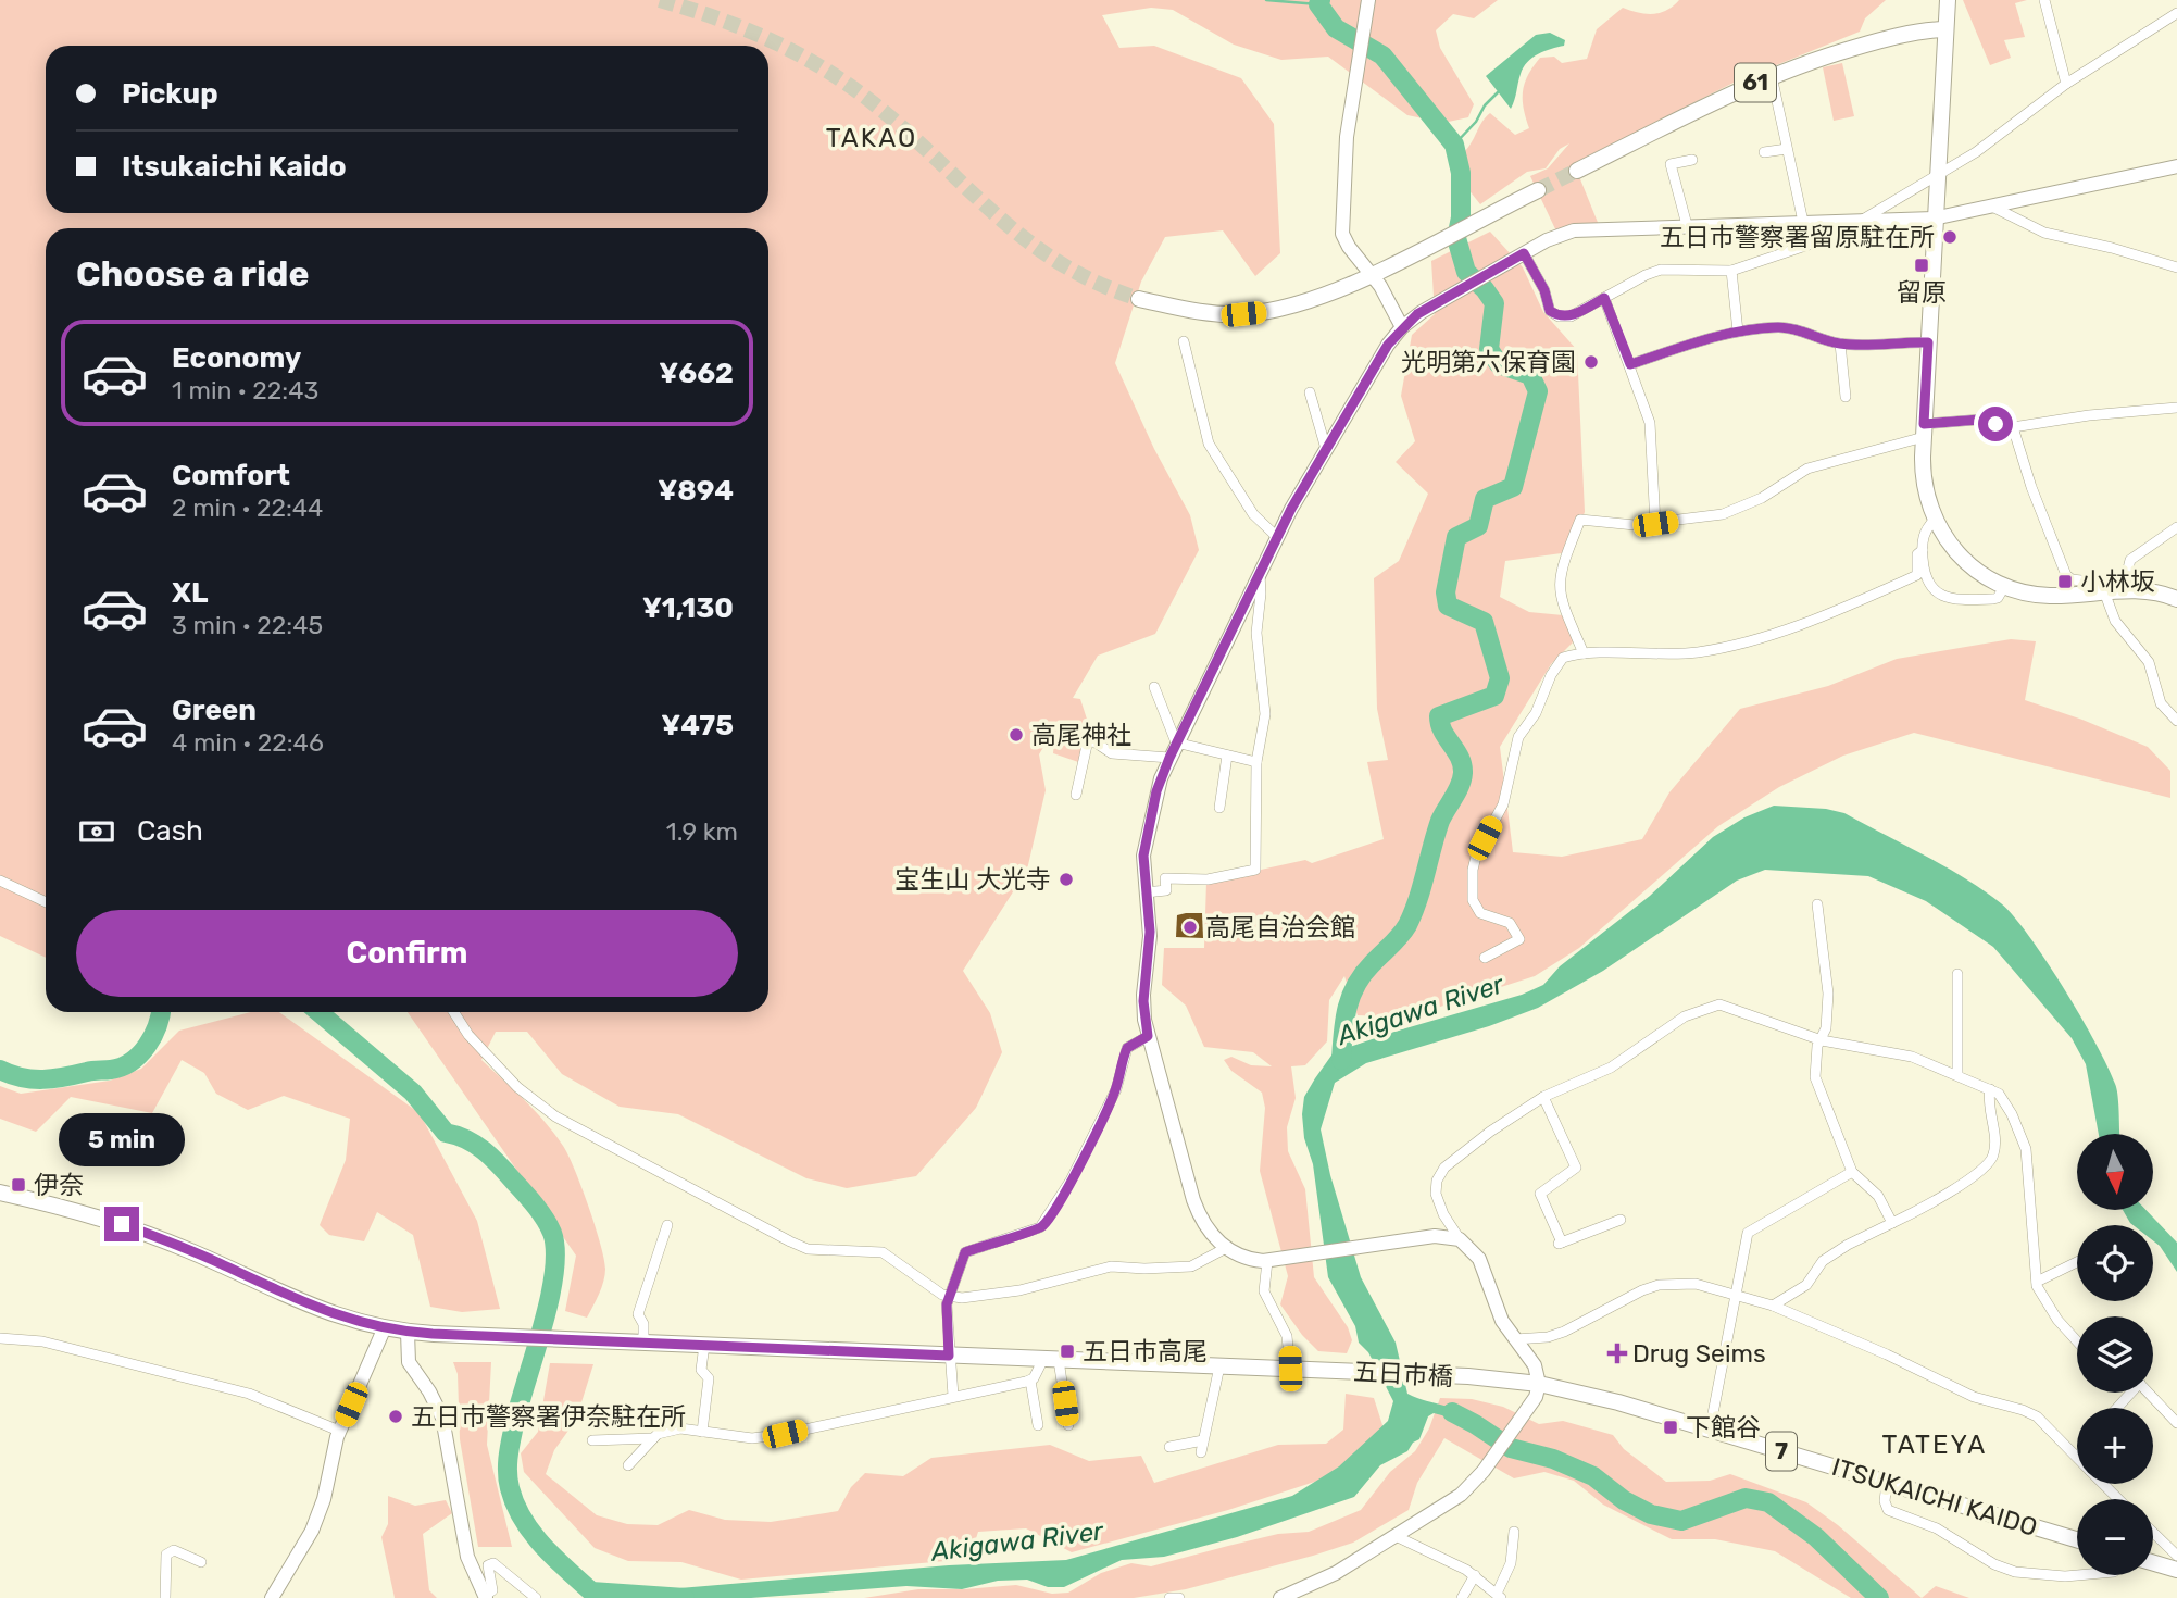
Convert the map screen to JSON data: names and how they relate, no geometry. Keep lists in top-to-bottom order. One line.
{"streets":{"main road":["61","五日市橋","7","ITSUKAICHI KAIDO"]},"crossings":[["五日市橋","7"],["五日市橋","ITSUKAICHI KAIDO"]],"districts":["TAKAO","TATEYA"],"water":["Akigawa River"],"places":{"other":["五日市警察署留原駐在所","光明第六保育園","高尾神社","宝生山 大光寺","高尾自治会館","五日市警察署伊奈駐在所"],"transit":["留原","小林坂","伊奈","五日市高尾","下館谷"],"health":["Drug Seims"]},"north":"bottom","page":{"banner":["Pickup","Itsukaichi Kaido"],"heading":"Choose a ride","list":[{"name":"Economy","note":"1 min · 22:43","value":"¥662"},{"name":"Comfort","note":"2 min · 22:44","value":"¥894"},{"name":"XL","note":"3 min · 22:45","value":"¥1,130"},{"name":"Green","note":"4 min · 22:46","value":"¥475"}],"pay":["Cash","1.9 km"],"buttons":"Confirm","bubble":"5 min","map_buttons":["+","−"]}}
